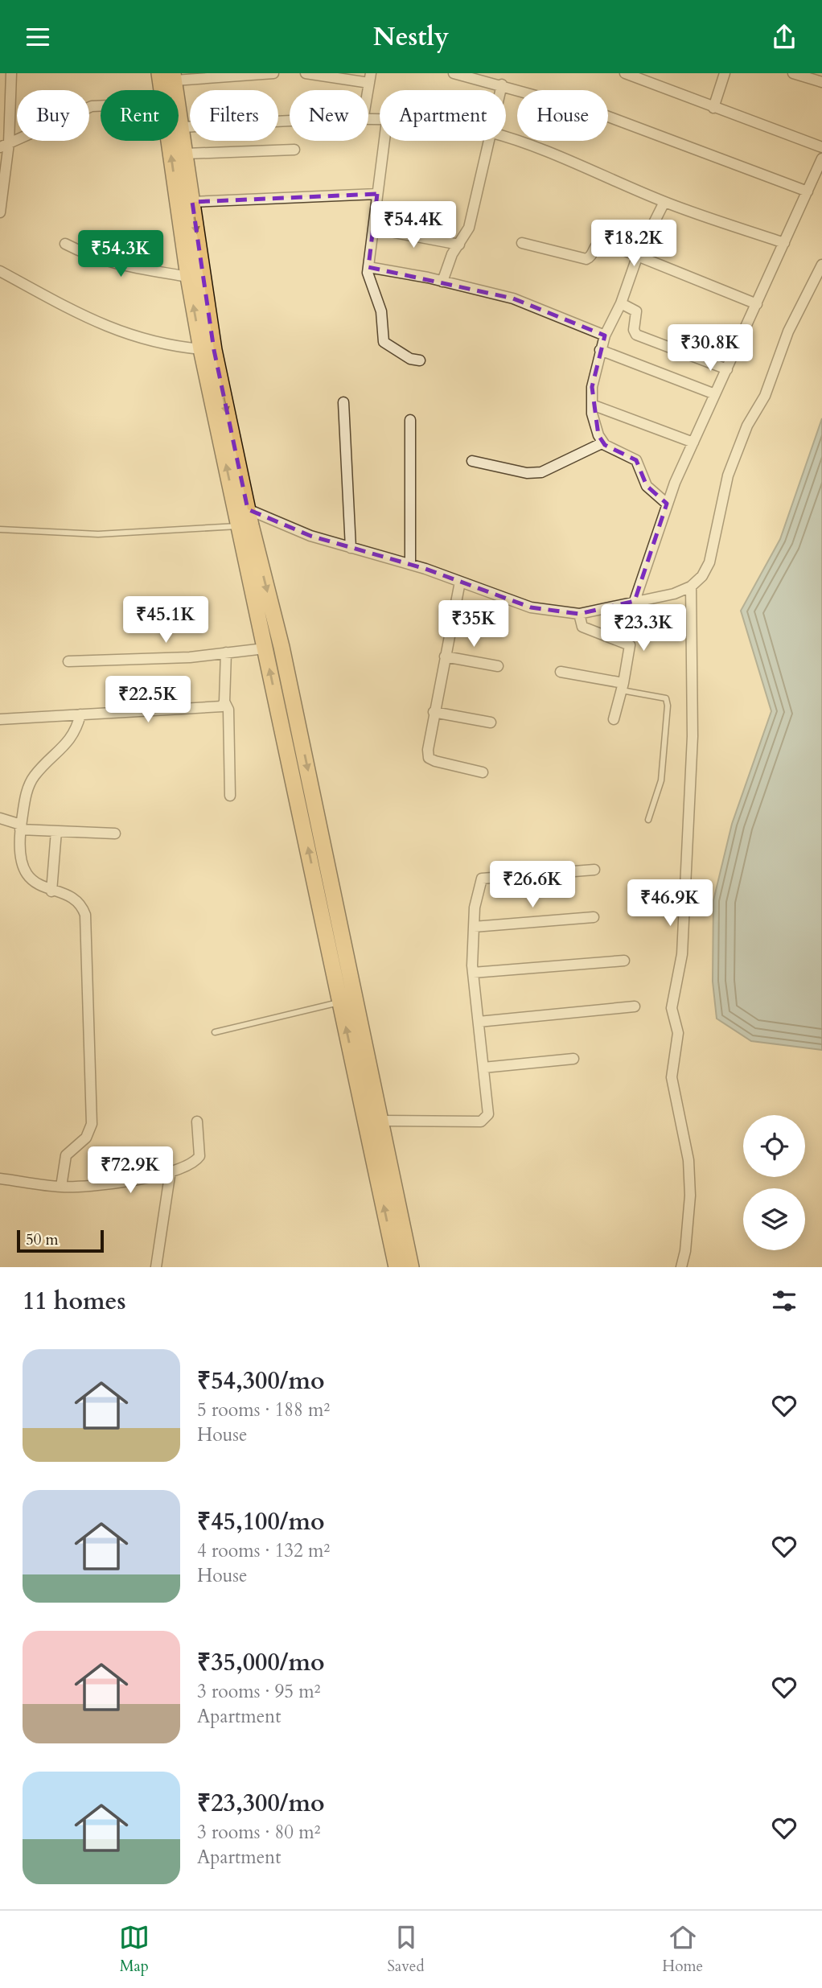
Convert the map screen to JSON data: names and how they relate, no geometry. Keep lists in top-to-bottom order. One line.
{"scale_bar":"50 m","page":{"header":"Nestly","chip":["Buy","Rent","Filters","New","Apartment","House"],"price":["₹54.4K","₹18.2K","₹54.3K","₹30.8K","₹45.1K","₹35K","₹23.3K","₹22.5K","₹26.6K","₹46.9K","₹72.9K"],"scale":"50 m","heading":"11 homes","list":[{"name":"₹54,300/mo","note":"5 rooms · 188 m² · House"},{"name":"₹45,100/mo","note":"4 rooms · 132 m² · House"},{"name":"₹35,000/mo","note":"3 rooms · 95 m² · Apartment"},{"name":"₹23,300/mo","note":"3 rooms · 80 m² · Apartment"}],"tabs":["Map","Saved","Home"]}}
